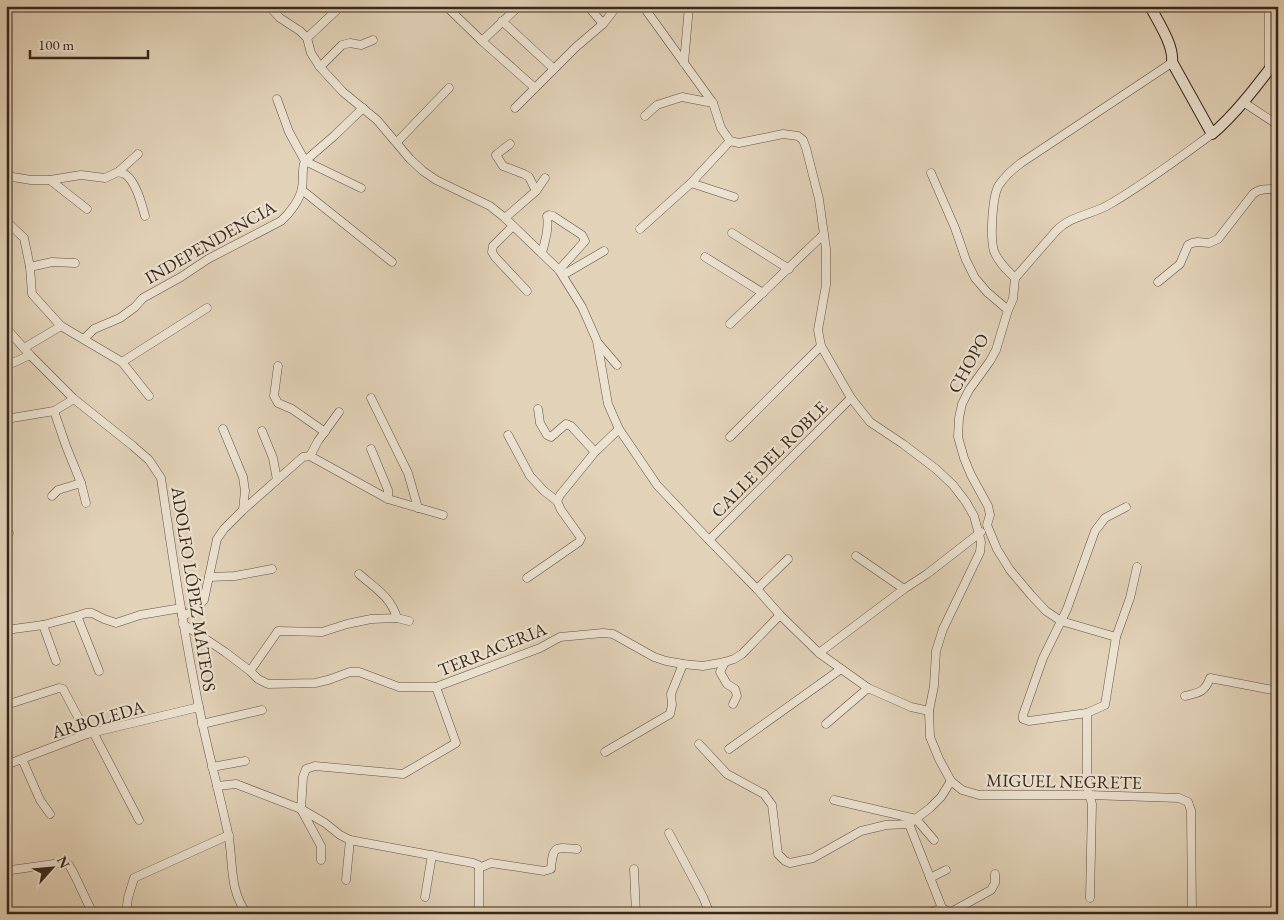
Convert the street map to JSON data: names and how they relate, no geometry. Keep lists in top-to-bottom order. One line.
{"streets":{"street":["INDEPENDENCIA","CHOPO","CALLE DEL ROBLE","ADOLFO LÓPEZ MATEOS","TERRACERIA","ARBOLEDA","MIGUEL NEGRETE"]},"crossings":[["ADOLFO LÓPEZ MATEOS","TERRACERIA"],["ADOLFO LÓPEZ MATEOS","ARBOLEDA"]],"scale_bar":"100 m","north":"top right"}
